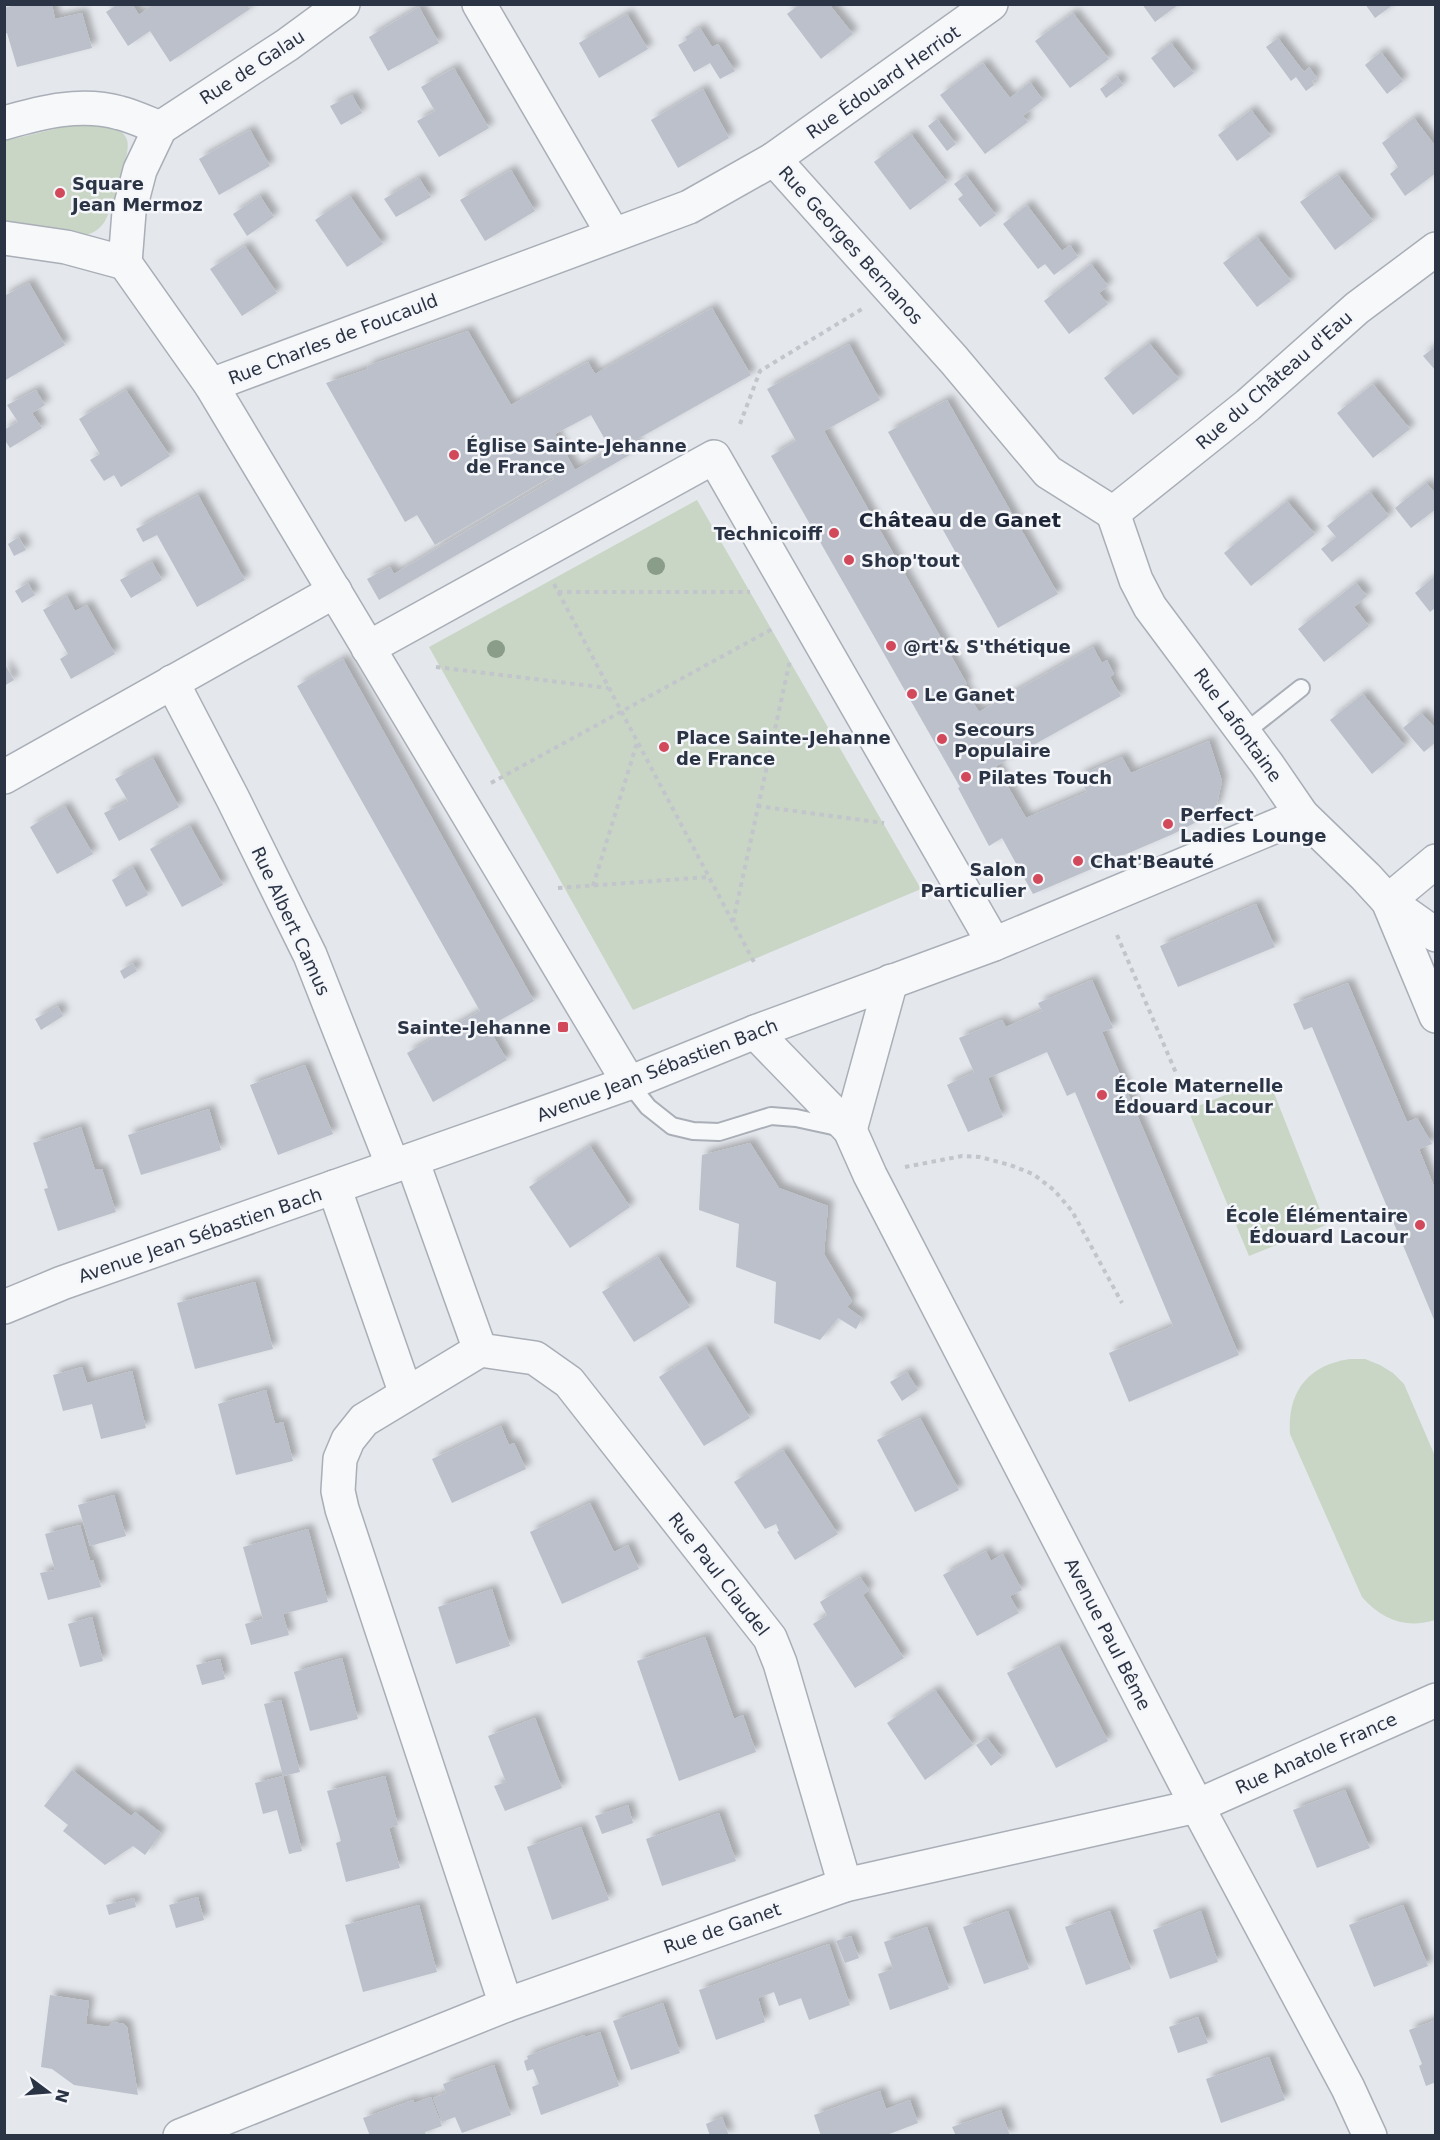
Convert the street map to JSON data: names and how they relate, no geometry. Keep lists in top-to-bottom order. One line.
{"streets":{"street":["Rue de Galau","Rue Édouard Herriot","Rue Georges Bernanos","Rue Charles de Foucauld","Rue du Château d'Eau","Rue Lafontaine","Rue Albert Camus","Avenue Jean Sébastien Bach","Rue Paul Claudel","Avenue Paul Bême","Rue Anatole France","Rue de Ganet"]},"crossings":[["Rue Édouard Herriot","Rue Georges Bernanos"],["Rue Georges Bernanos","Rue Charles de Foucauld"],["Rue Georges Bernanos","Rue du Château d'Eau"],["Rue Georges Bernanos","Rue Lafontaine"],["Rue du Château d'Eau","Rue Lafontaine"],["Rue Lafontaine","Avenue Jean Sébastien Bach"],["Rue Albert Camus","Avenue Jean Sébastien Bach"],["Avenue Jean Sébastien Bach","Avenue Paul Bême"],["Rue Paul Claudel","Rue de Ganet"],["Avenue Paul Bême","Rue Anatole France"],["Avenue Paul Bême","Rue de Ganet"],["Rue Anatole France","Rue de Ganet"]],"districts":["Château de Ganet"],"places":{"other":["Square Jean Mermoz","Église Sainte-Jehanne de France","Technicoiff","Shop'tout","@rt'& S'thétique","Le Ganet","Secours Populaire","Place Sainte-Jehanne de France","Pilates Touch","Perfect Ladies Lounge","Chat'Beauté","Salon Particulier","École Maternelle Édouard Lacour","École Élémentaire Édouard Lacour"],"transit":["Sainte-Jehanne"]},"north":"right"}
